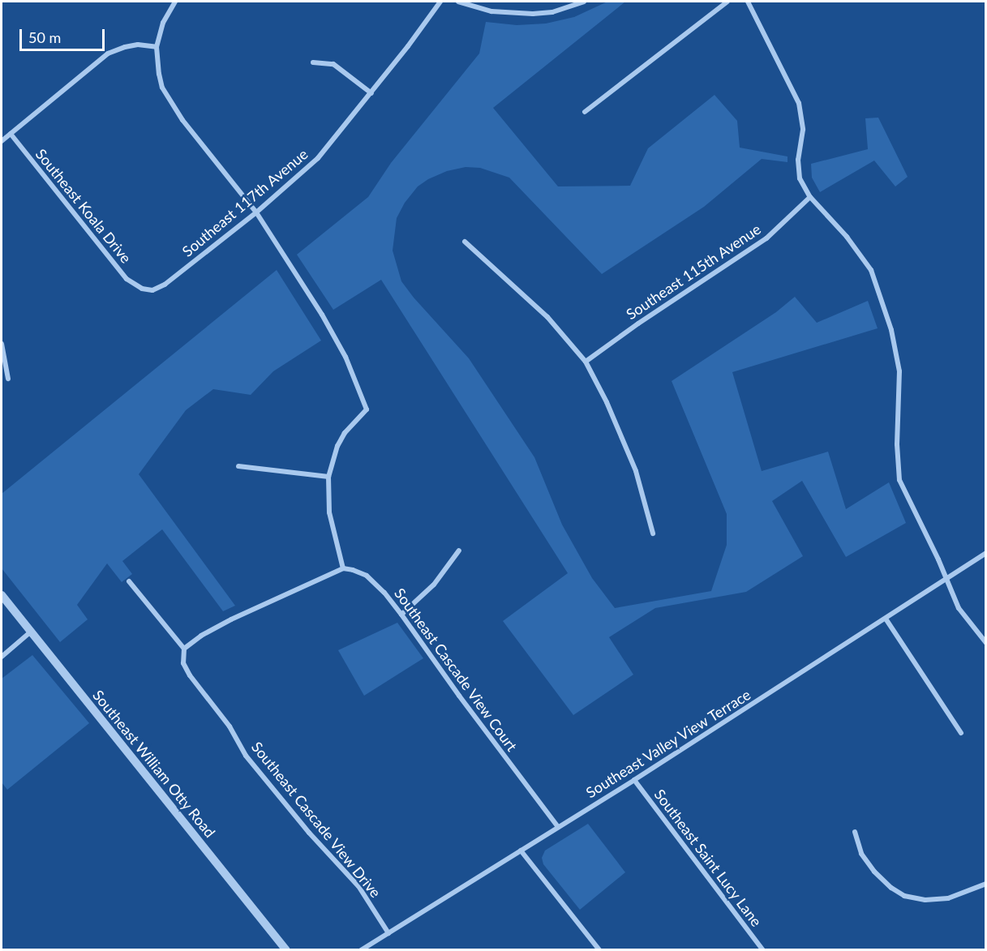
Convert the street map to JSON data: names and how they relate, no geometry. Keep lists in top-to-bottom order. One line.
{"streets":{"street":["Southeast 117th Avenue","Southeast Koala Drive","Southeast 115th Avenue","Southeast Cascade View Court","Southeast Valley View Terrace","Southeast William Otty Road","Southeast Cascade View Drive","Southeast Saint Lucy Lane"]},"crossings":[["Southeast 117th Avenue","Southeast Koala Drive"],["Southeast Cascade View Court","Southeast Valley View Terrace"],["Southeast Valley View Terrace","Southeast Cascade View Drive"],["Southeast Valley View Terrace","Southeast Saint Lucy Lane"]],"scale_bar":"50 m"}
